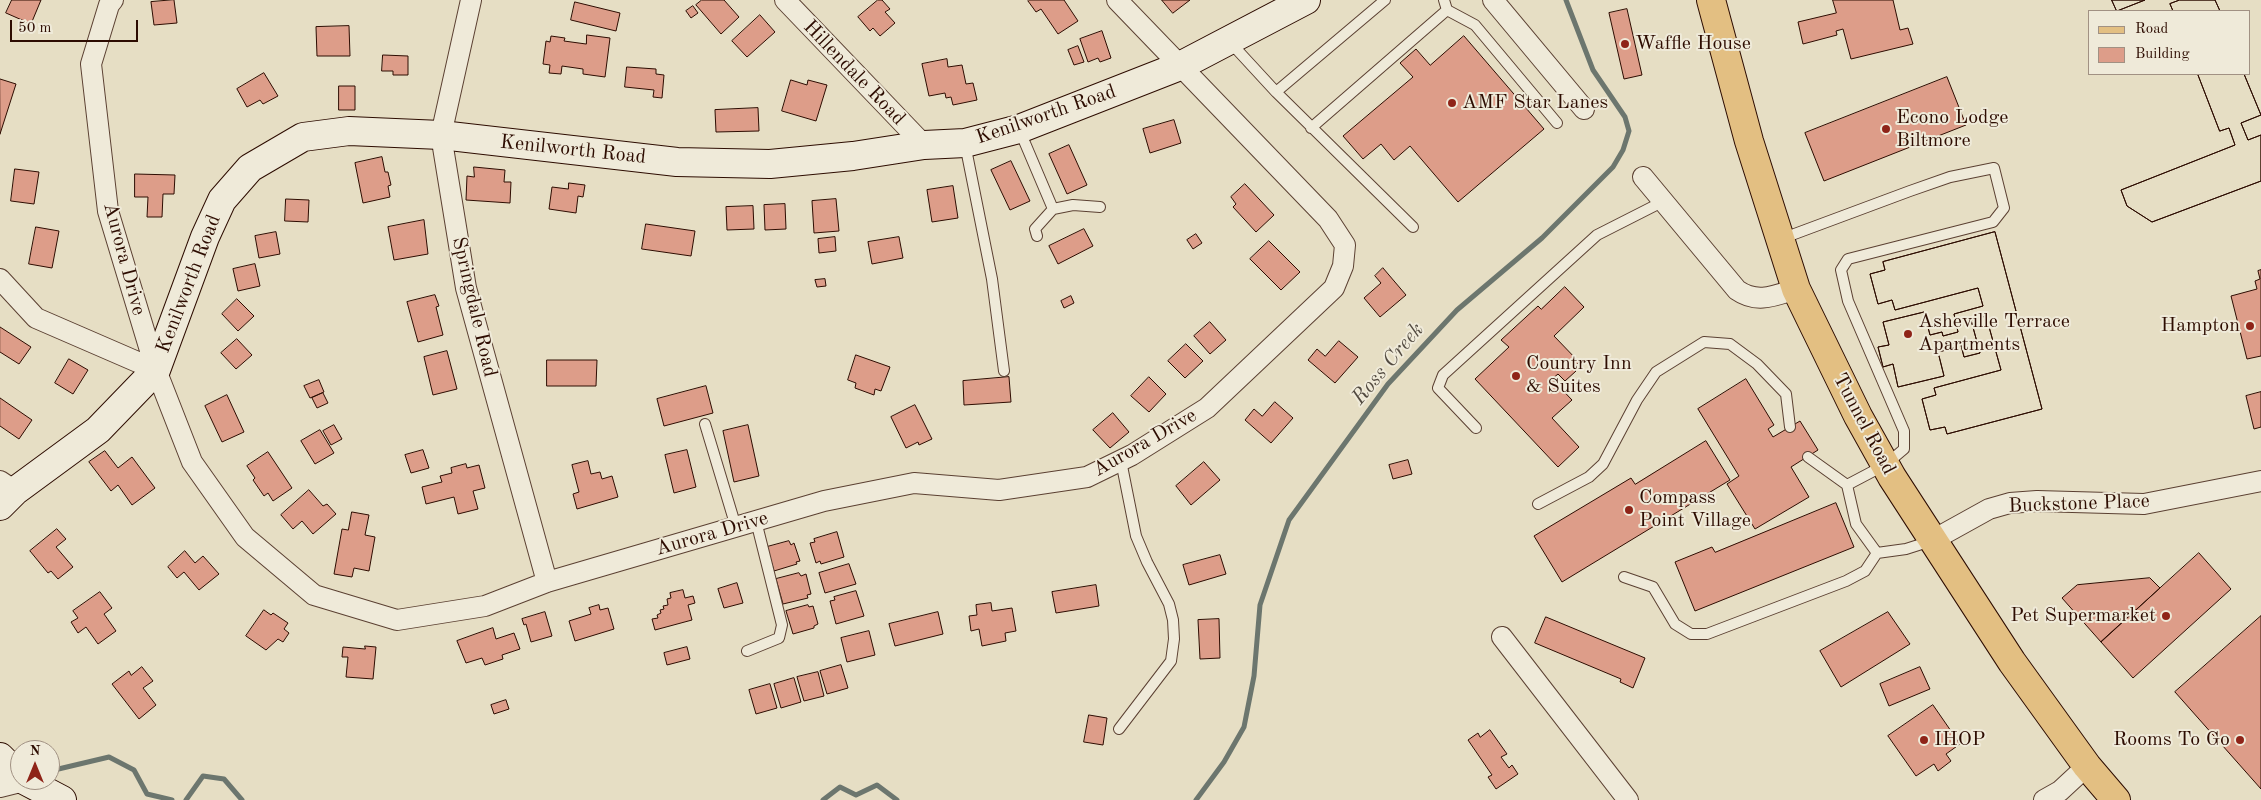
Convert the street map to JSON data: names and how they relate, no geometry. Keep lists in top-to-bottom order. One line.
{"streets":{"main road":["Tunnel Road"],"street":["Hillendale Road","Kenilworth Road","Aurora Drive","Springdale Road","Buckstone Place"]},"crossings":[["Hillendale Road","Kenilworth Road"],["Kenilworth Road","Aurora Drive"],["Kenilworth Road","Springdale Road"],["Aurora Drive","Springdale Road"],["Tunnel Road","Buckstone Place"]],"water":["Ross Creek"],"places":["Waffle House","AMF Star Lanes","Econo Lodge Biltmore","Hampton","Asheville Terrace Apartments","Country Inn & Suites","Compass Point Village","Pet Supermarket","IHOP","Rooms To Go"],"legend":["Road","Building"],"scale_bar":"50 m","north":"top"}
